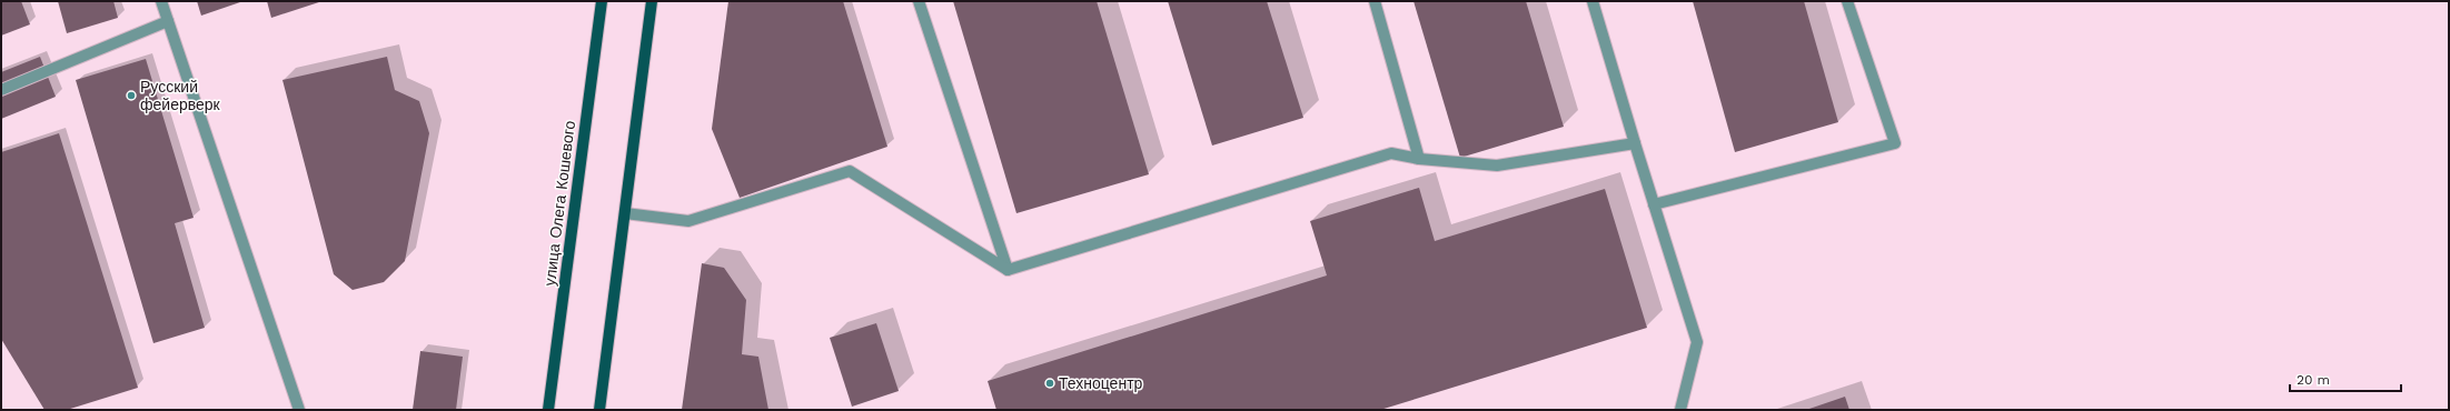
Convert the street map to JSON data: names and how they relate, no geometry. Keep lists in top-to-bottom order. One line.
{"streets":{"main road":["улица Олега Кошевого"]},"places":["Русский фейерверк","Техноцентр"],"scale_bar":"20 m"}
